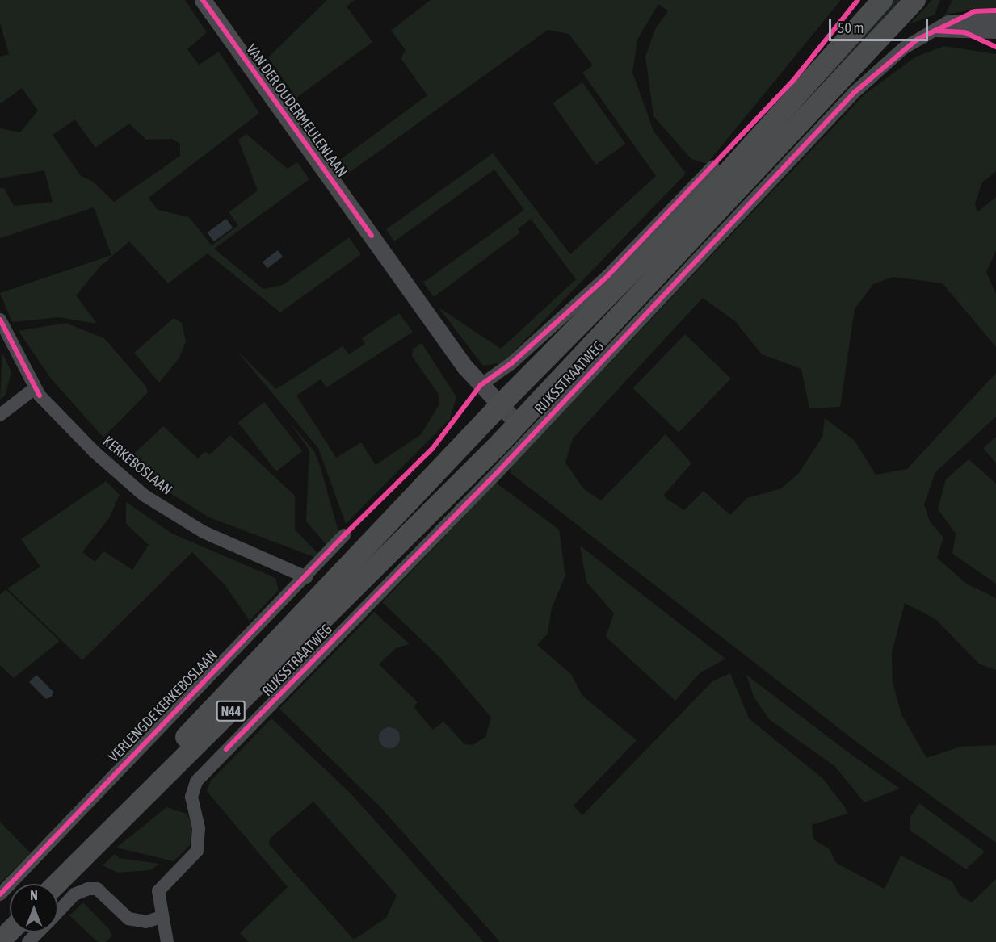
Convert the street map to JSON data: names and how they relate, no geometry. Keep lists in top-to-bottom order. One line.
{"streets":{"main road":["RIJKSSTRAATWEG","N44"],"street":["VAN DER OUDERMEULENLAAN","KERKEBOSLAAN","VERLENGDE KERKEBOSLAAN"]},"crossings":[["VAN DER OUDERMEULENLAAN","RIJKSSTRAATWEG"],["KERKEBOSLAAN","VERLENGDE KERKEBOSLAAN"]],"scale_bar":"50 m","north":"top"}
